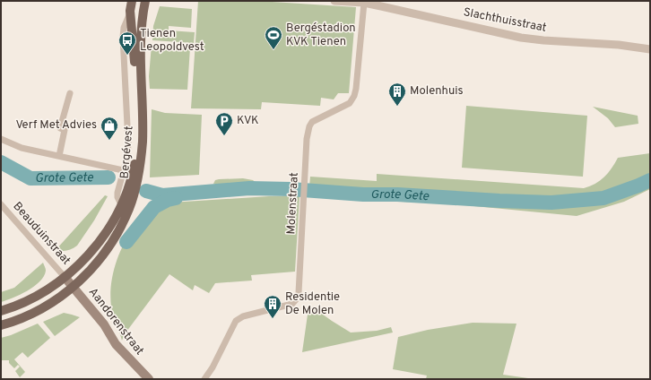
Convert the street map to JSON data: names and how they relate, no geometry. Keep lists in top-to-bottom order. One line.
{"streets":{"main road":["Bergévest","Aandorenstraat"],"street":["Slachthuisstraat","Molenstraat","Beauduinstraat"]},"crossings":[["Slachthuisstraat","Molenstraat"],["Bergévest","Beauduinstraat"],["Bergévest","Aandorenstraat"],["Beauduinstraat","Aandorenstraat"]],"water":["Grote Gete"],"places":{"sports":["Bergéstadion KVK Tienen"],"bus stop":["Tienen Leopoldvest"],"building":["Molenhuis","Residentie De Molen"],"parking":["KVK"],"shop":["Verf Met Advies"]}}
